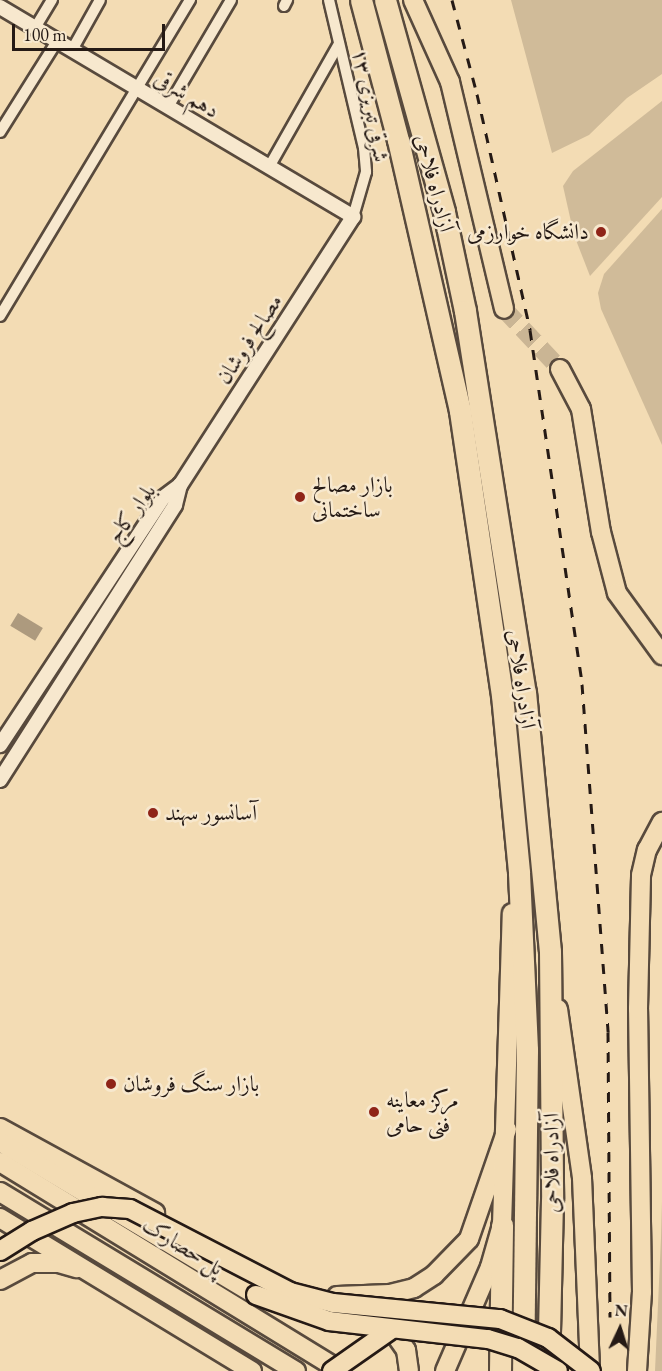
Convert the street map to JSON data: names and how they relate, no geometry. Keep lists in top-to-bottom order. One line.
{"streets":{"highway":["آزادراه فلاحی"],"main road":["پل حصارک"],"street":["دهم شرقی","۱۳ شرقی تبریزی","مصالح فروشان","بلوار کاج"]},"crossings":[["دهم شرقی","۱۳ شرقی تبریزی"],["دهم شرقی","مصالح فروشان"],["۱۳ شرقی تبریزی","مصالح فروشان"],["مصالح فروشان","بلوار کاج"]],"places":["دانشگاه خوارزمی","بازار مصالح ساختمانی","آسانسور سهند","بازار سنگ فروشان","مرکز معاینه فنی حامی"],"scale_bar":"100 m","north":"top"}
